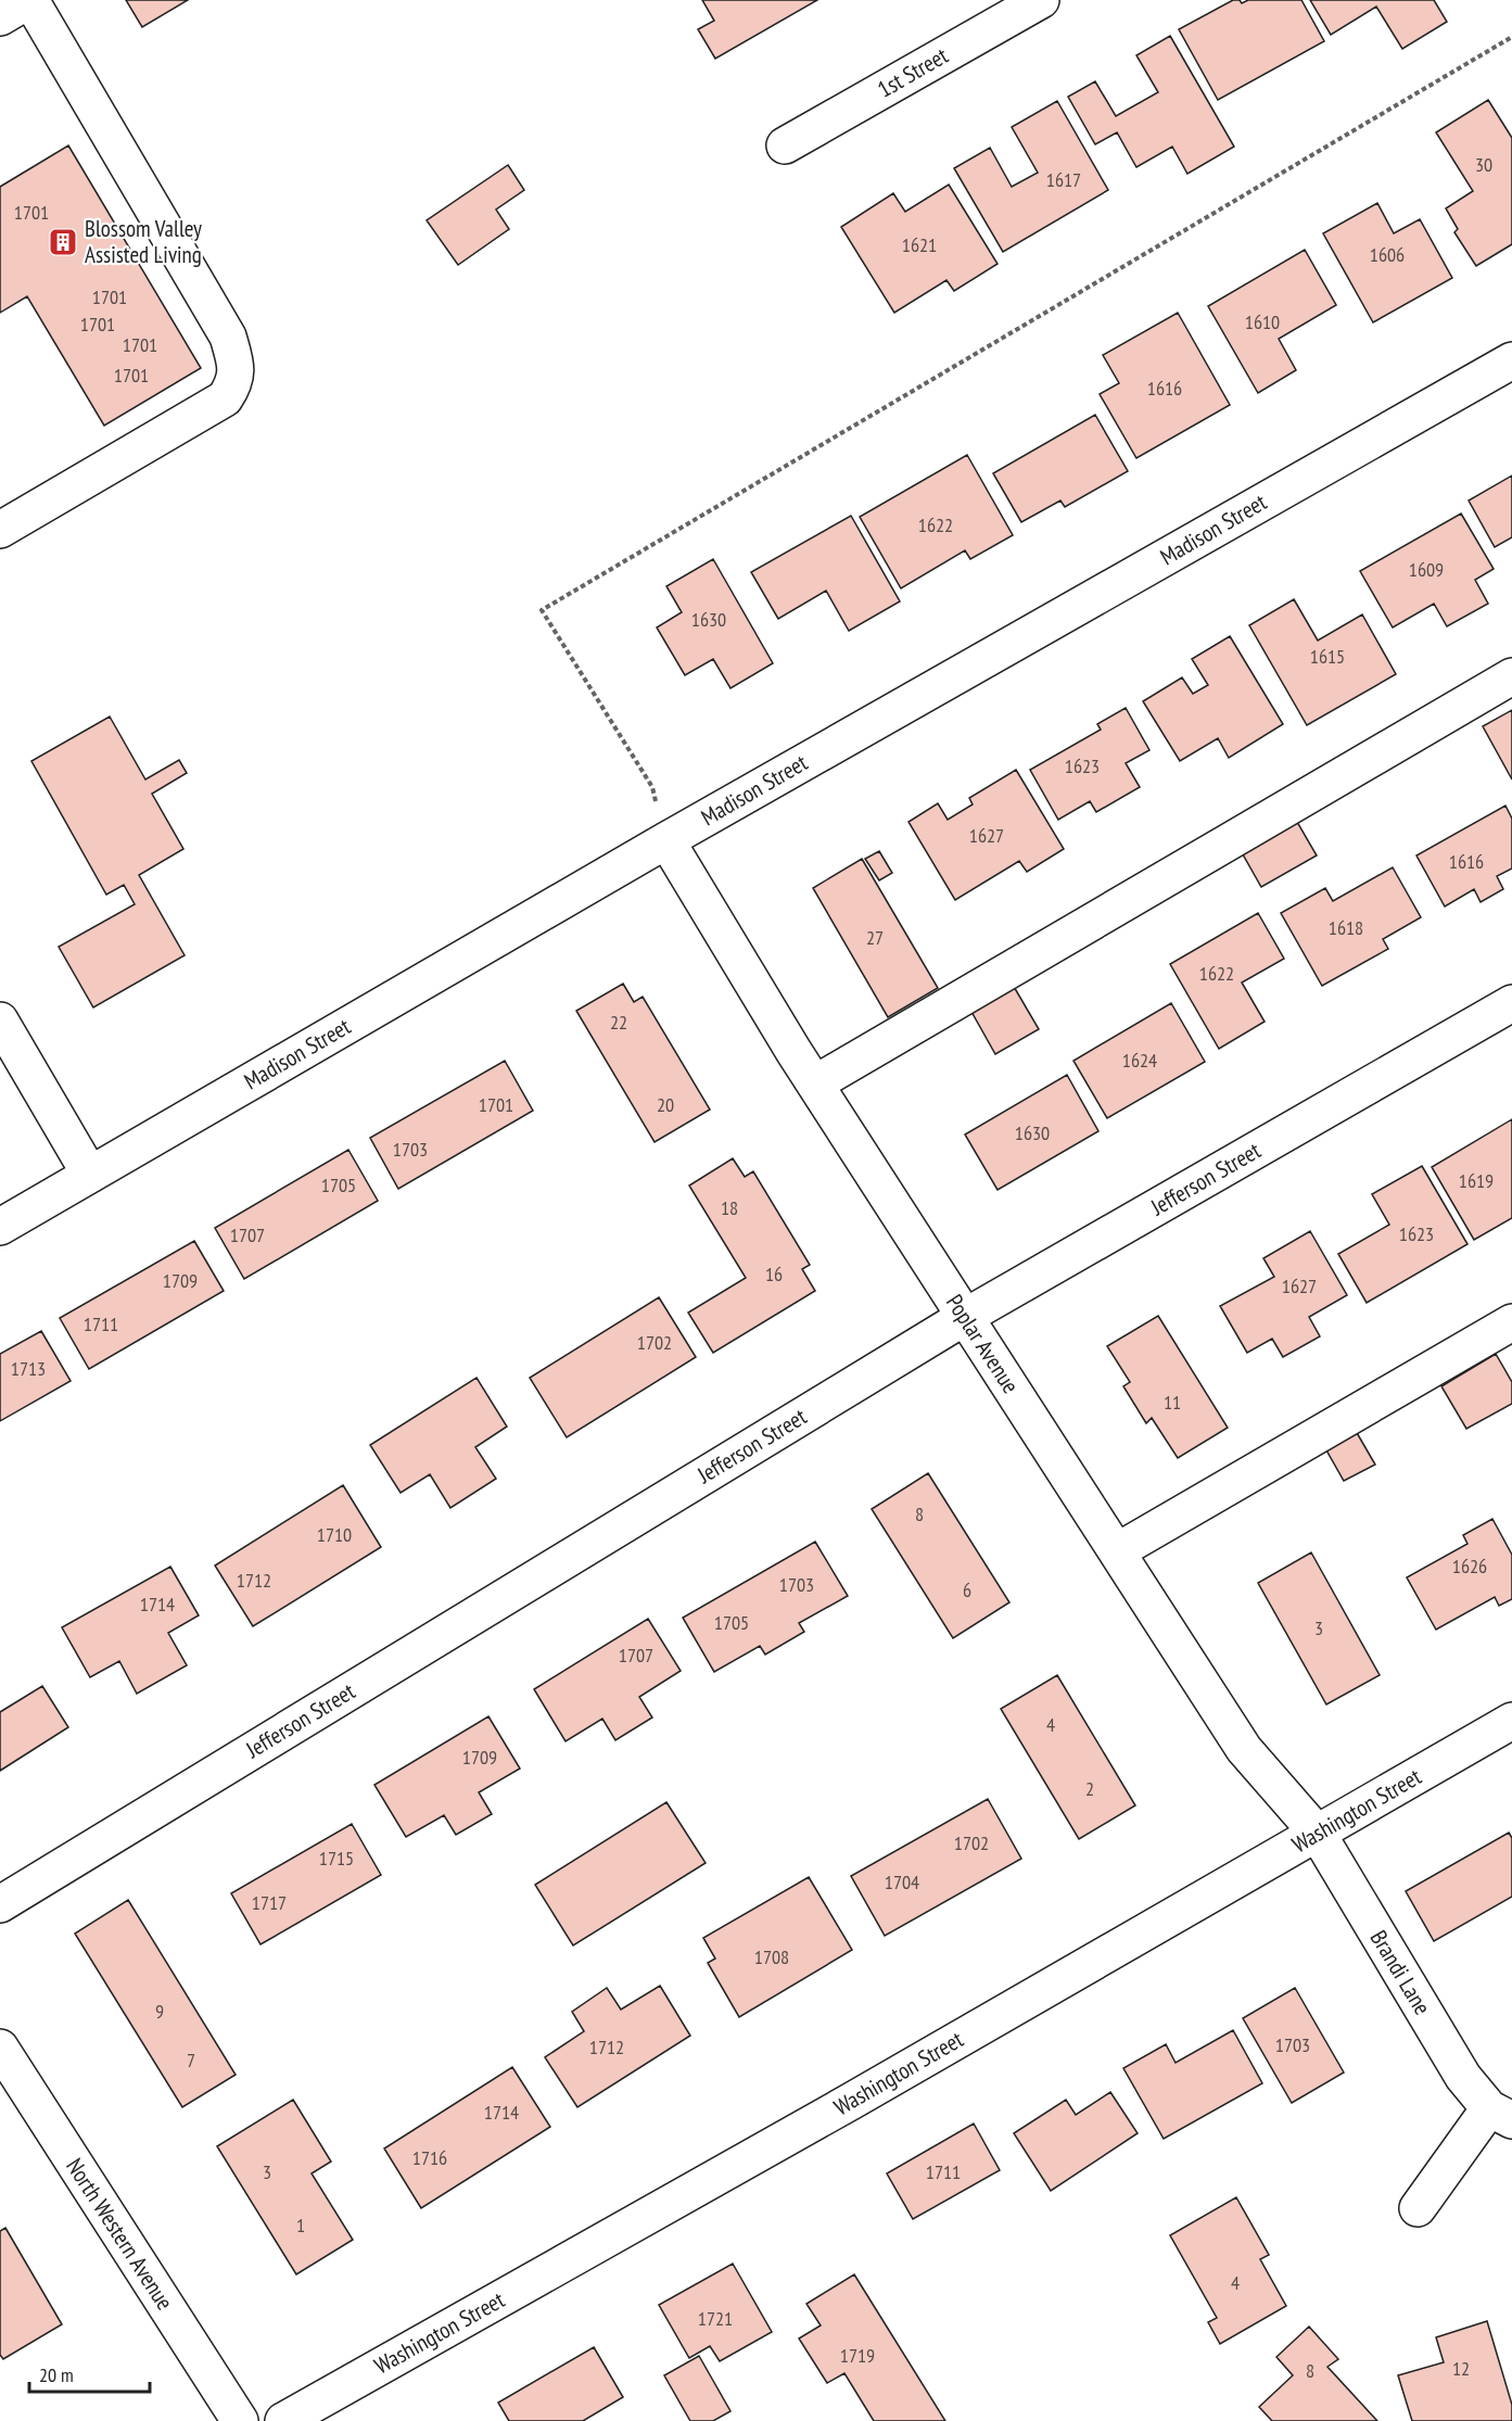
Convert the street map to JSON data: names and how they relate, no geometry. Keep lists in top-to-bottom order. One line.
{"streets":{"street":["1st Street","Madison Street","Jefferson Street","Poplar Avenue","Washington Street","Brandi Lane","North Western Avenue"]},"crossings":[["Madison Street","Poplar Avenue"],["Jefferson Street","Poplar Avenue"],["Poplar Avenue","Washington Street"],["Poplar Avenue","Brandi Lane"],["Washington Street","Brandi Lane"]],"places":{"building":["Blossom Valley Assisted Living"]},"house_numbers":["30","1617","1701","1621","1606","1701","1610","1701","1701","1701","1616","1622","1609","1630","1615","1623","1627","1616","1618","27","1622","22","1624","1701","20","1630","1703","1619","1705","18","1623","1707","16","1709","1627","1711","1702","1713","11","8","1710","1626","1712","1703","6","1714","1705","3","1707","4","1709","2","1702","1715","1704","1717","1708","9","1703","1712","7","1714","1716","3","1711","1","4","1721","1719","12","8"],"scale_bar":"20 m"}
